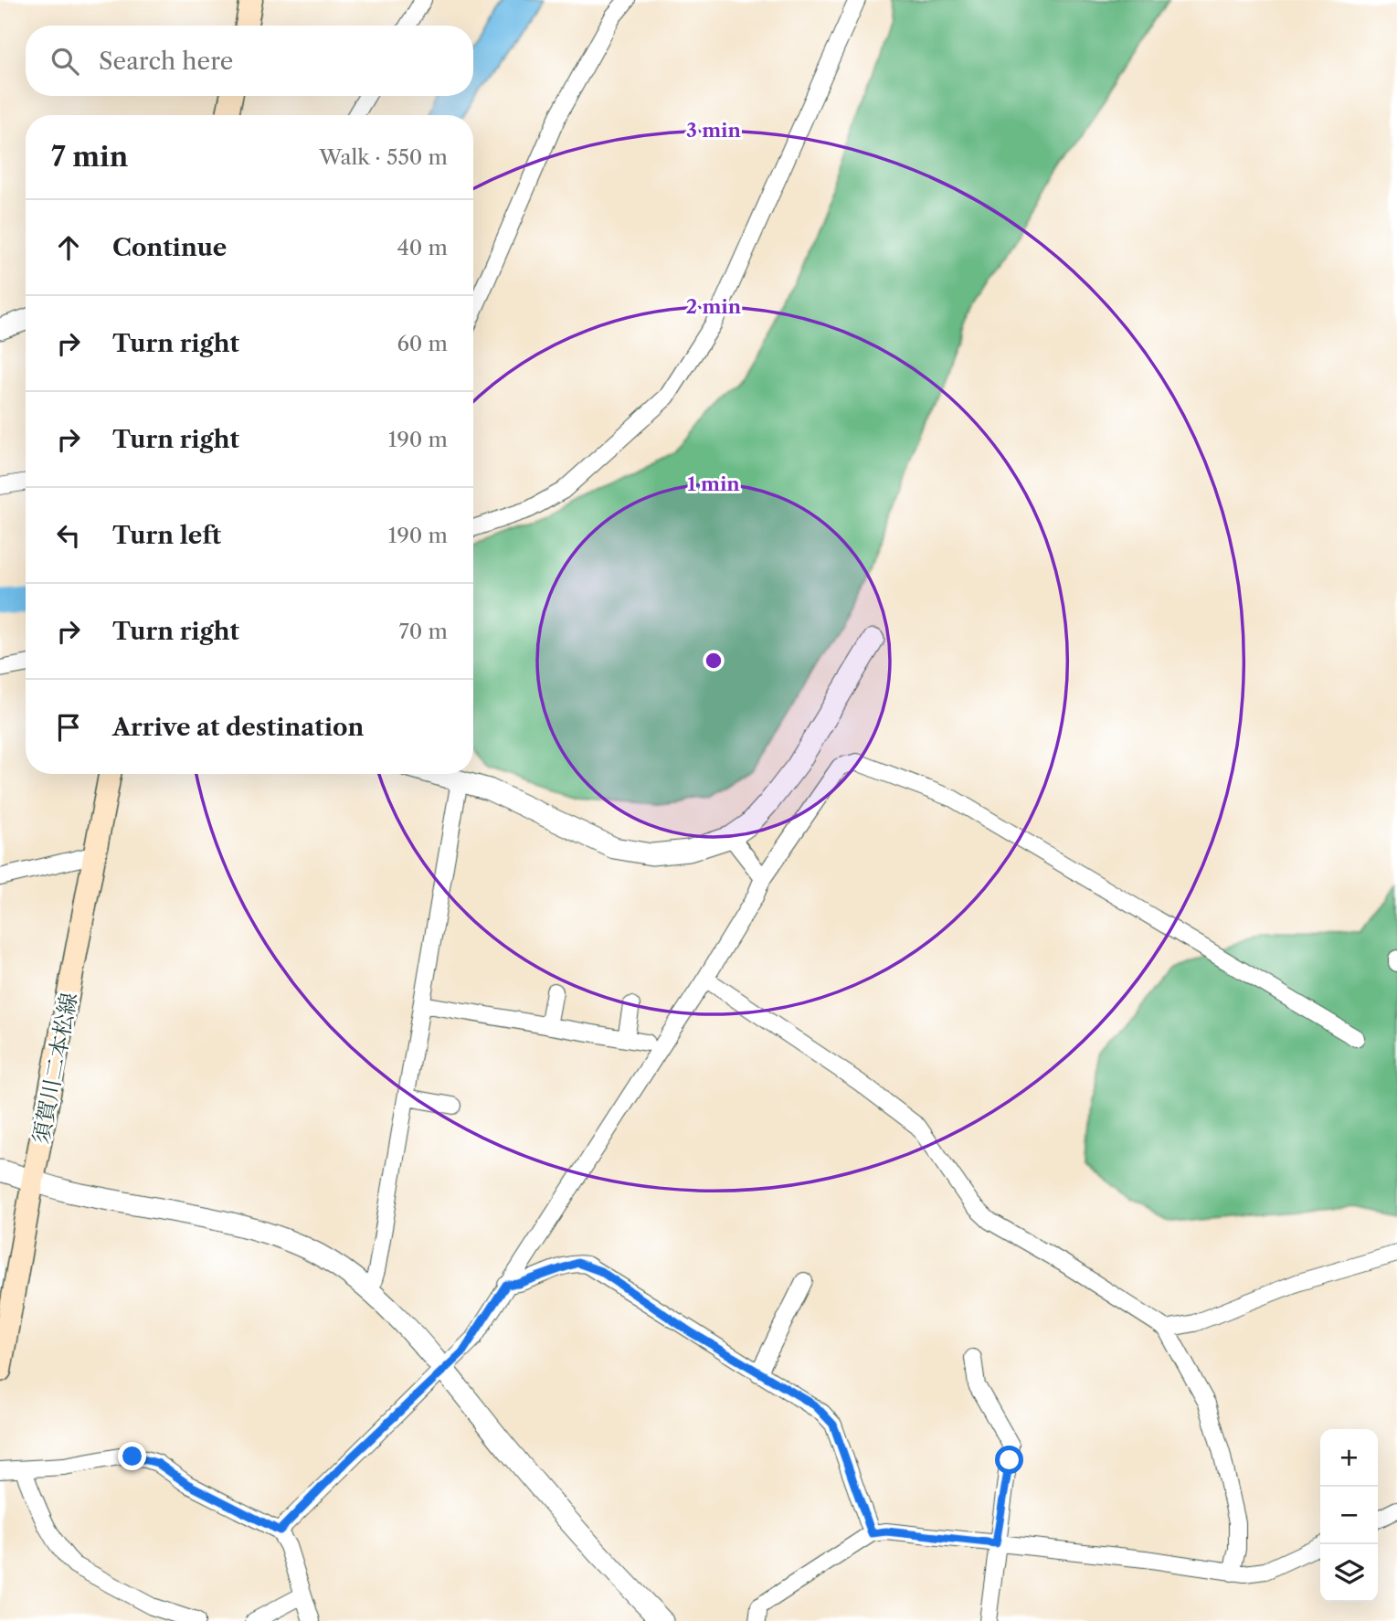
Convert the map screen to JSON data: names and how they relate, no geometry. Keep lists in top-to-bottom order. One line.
{"streets":{"main road":["須賀川二本松線"]},"page":{"search":"Search here","heading":["7 min","Walk · 550 m"],"list":[["Continue","40 m"],["Turn right","60 m"],["Turn right","190 m"],["Turn left","190 m"],["Turn right","70 m"],"Arrive at destination"],"map_buttons":["+","−"]},"rings":["3 min","2 min","1 min"]}
